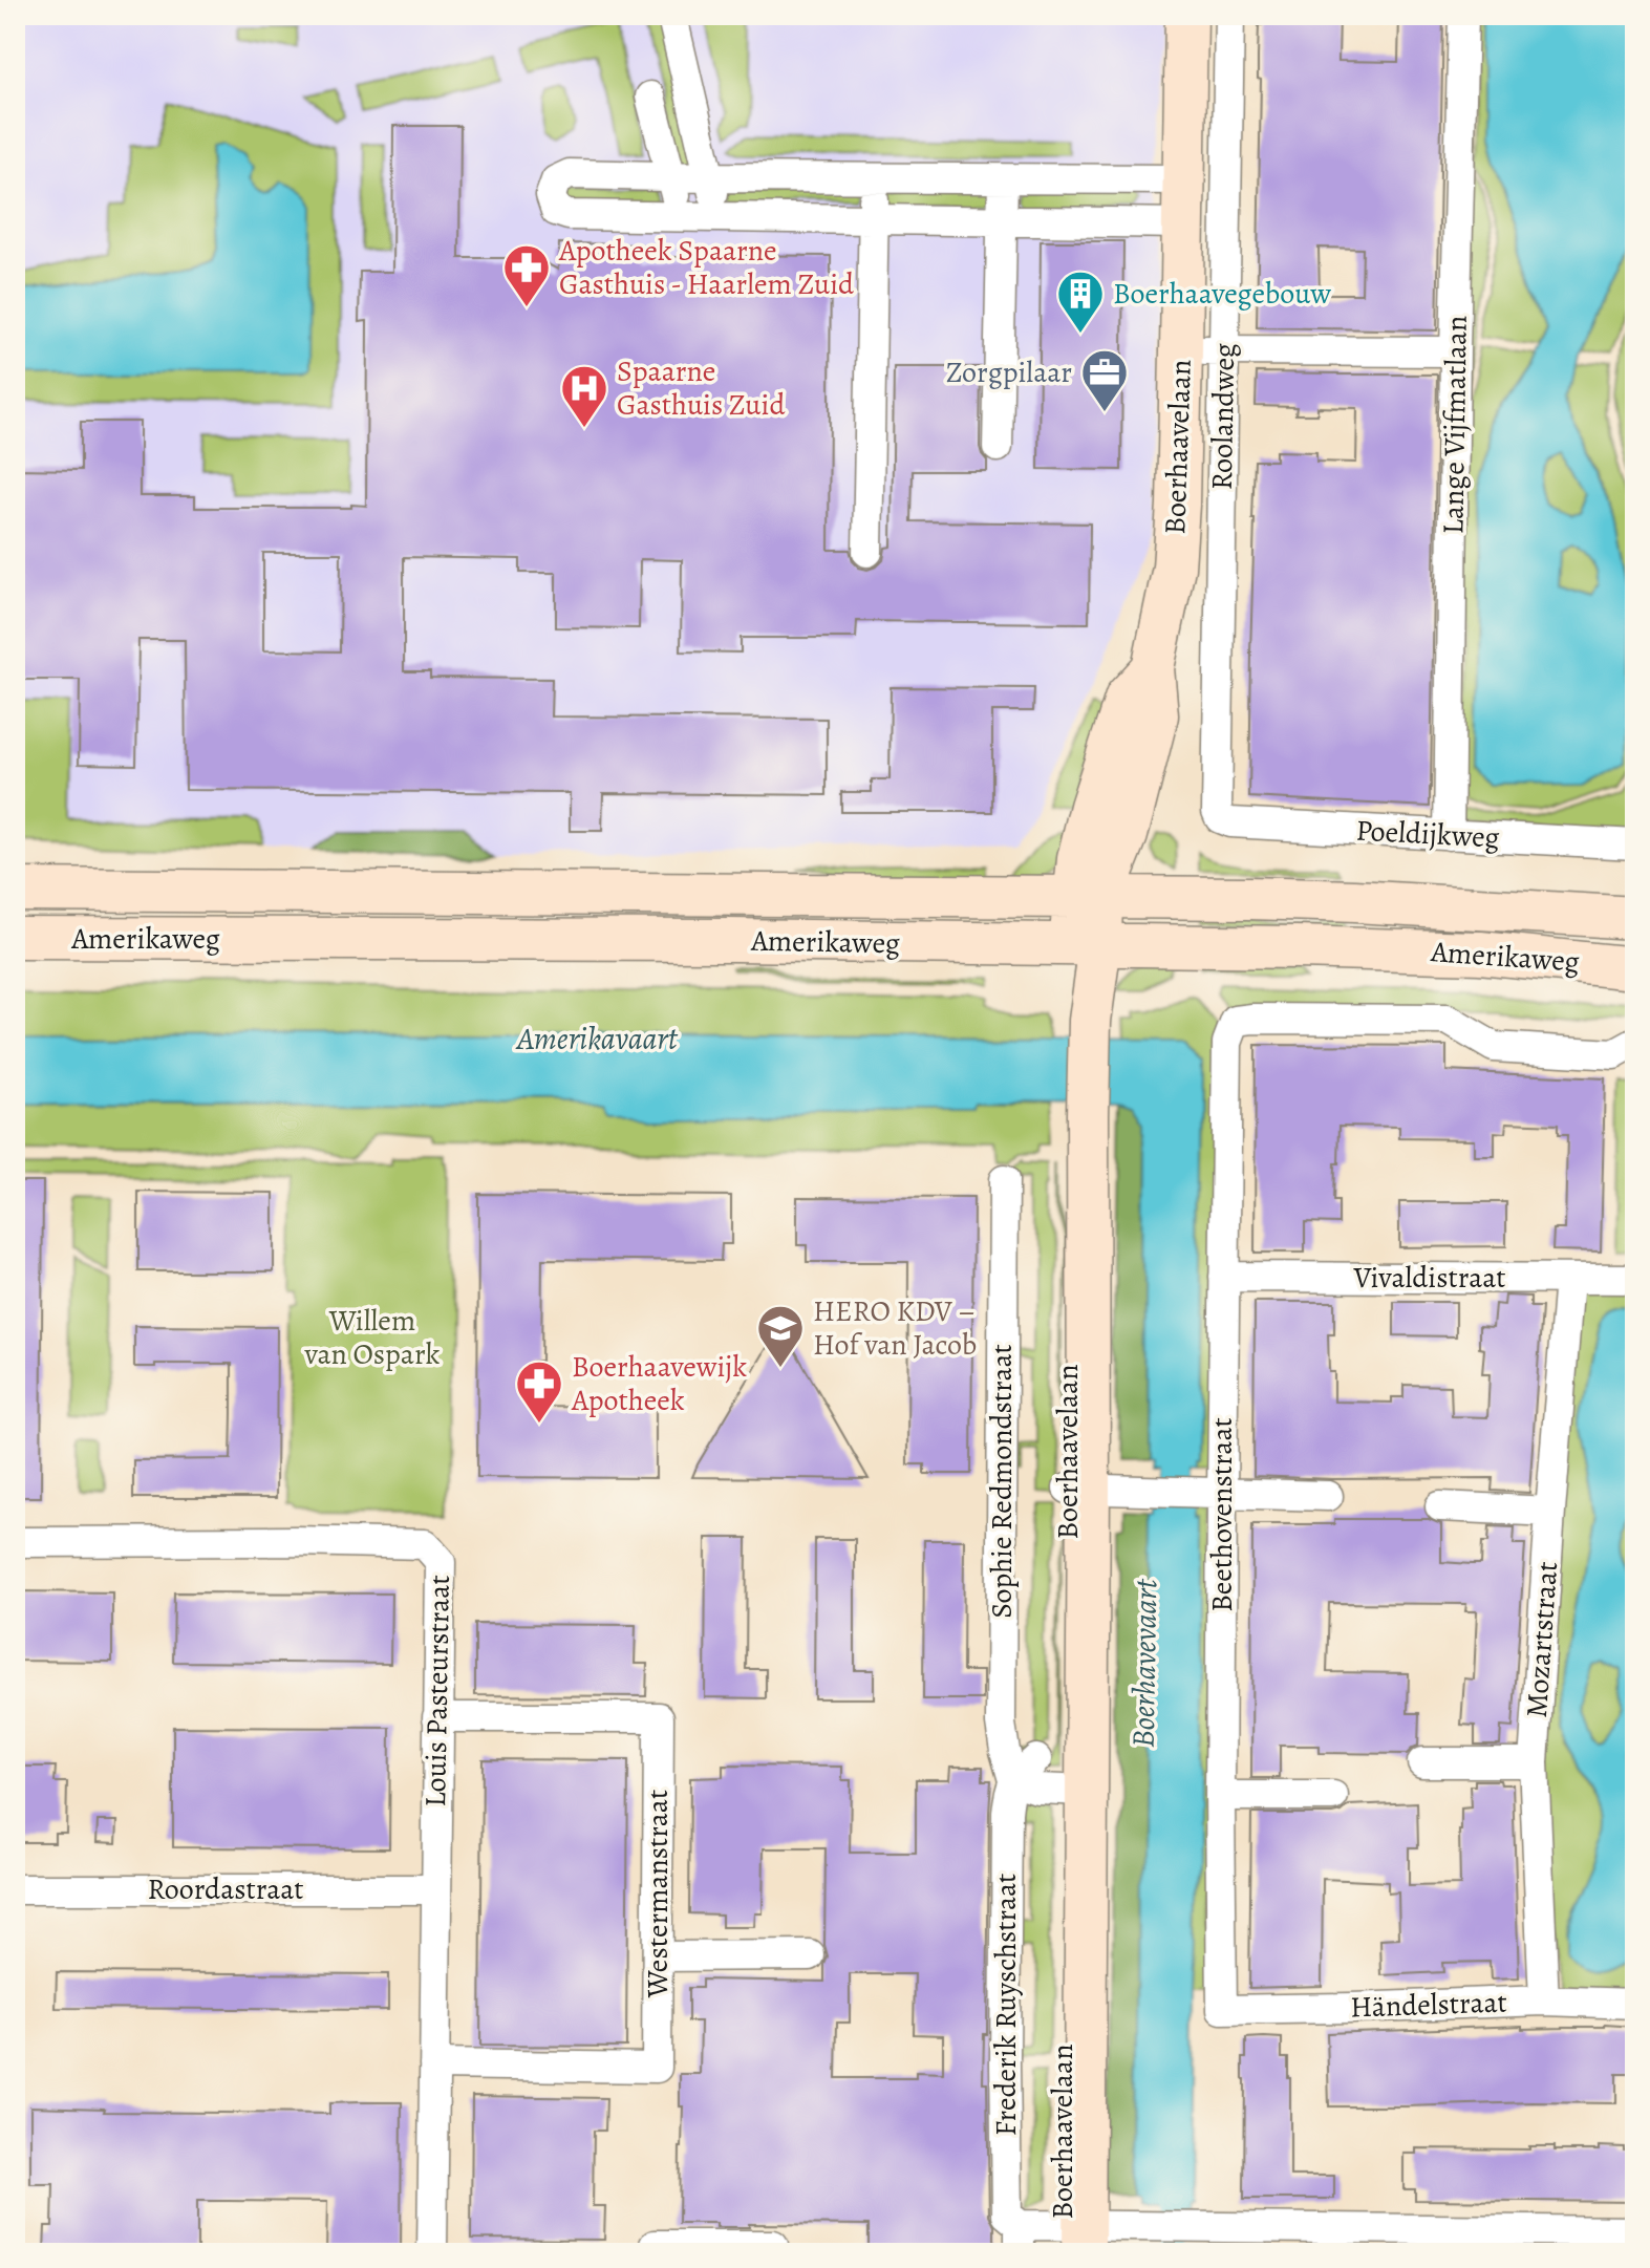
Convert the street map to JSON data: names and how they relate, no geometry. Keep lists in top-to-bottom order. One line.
{"streets":{"main road":["Boerhaavelaan","Amerikaweg"],"street":["Roolandweg","Lange Vijfmatlaan","Poeldijkweg","Vivaldistraat","Sophie Redmondstraat","Beethovenstraat","Mozartstraat","Louis Pasteurstraat","Roordastraat","Westermanstraat","Frederik Ruyschstraat","Händelstraat"]},"crossings":[["Roolandweg","Poeldijkweg"],["Lange Vijfmatlaan","Poeldijkweg"],["Boerhaavelaan","Amerikaweg"],["Vivaldistraat","Beethovenstraat"],["Vivaldistraat","Mozartstraat"],["Sophie Redmondstraat","Frederik Ruyschstraat"],["Beethovenstraat","Händelstraat"],["Mozartstraat","Händelstraat"],["Louis Pasteurstraat","Roordastraat"],["Louis Pasteurstraat","Westermanstraat"]],"water":["Amerikavaart","Boerhavevaart"],"parks":["Willem van Ospark"],"places":{"pharmacy":["Apotheek Spaarne Gasthuis - Haarlem Zuid","Boerhaavewijk Apotheek"],"building":["Boerhaavegebouw"],"office":["Zorgpilaar"],"hospital":["Spaarne Gasthuis Zuid"],"school or university":["HERO KDV – Hof van Jacob"]}}
